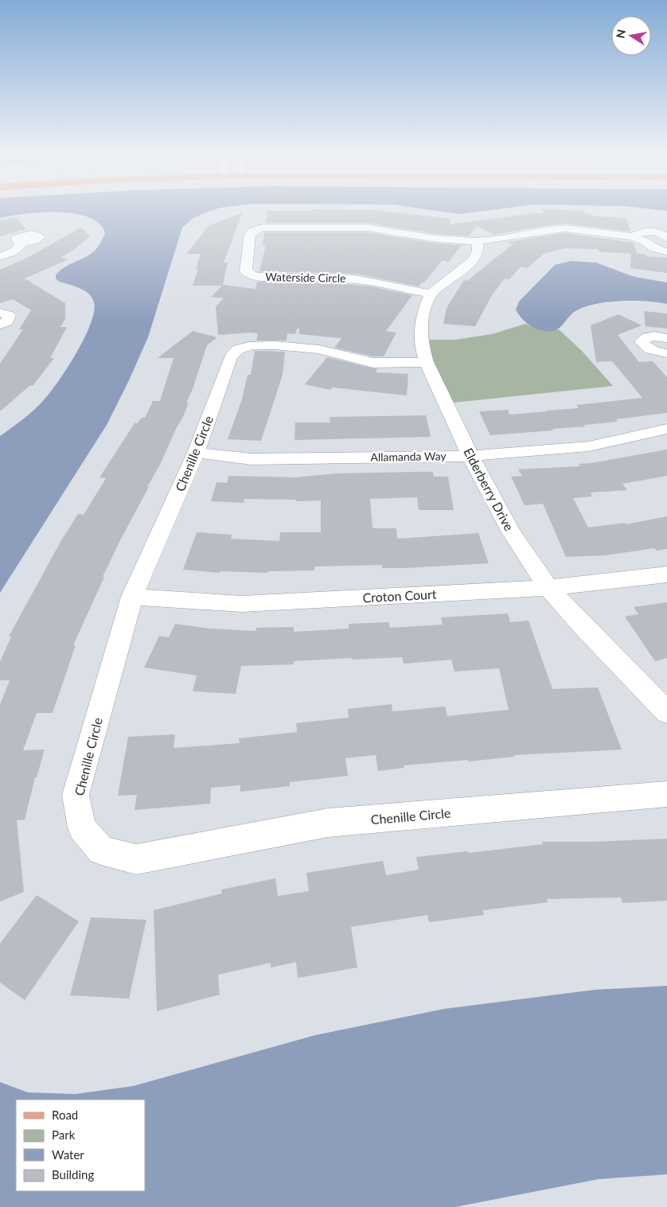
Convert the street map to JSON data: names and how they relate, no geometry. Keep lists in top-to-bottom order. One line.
{"streets":{"street":["Waterside Circle","Chenille Circle","Allamanda Way","Elderberry Drive","Croton Court"]},"crossings":[["Waterside Circle","Elderberry Drive"],["Chenille Circle","Allamanda Way"],["Chenille Circle","Elderberry Drive"],["Chenille Circle","Croton Court"],["Allamanda Way","Elderberry Drive"],["Elderberry Drive","Croton Court"]],"legend":["Road","Park","Water","Building"],"north":"left"}
